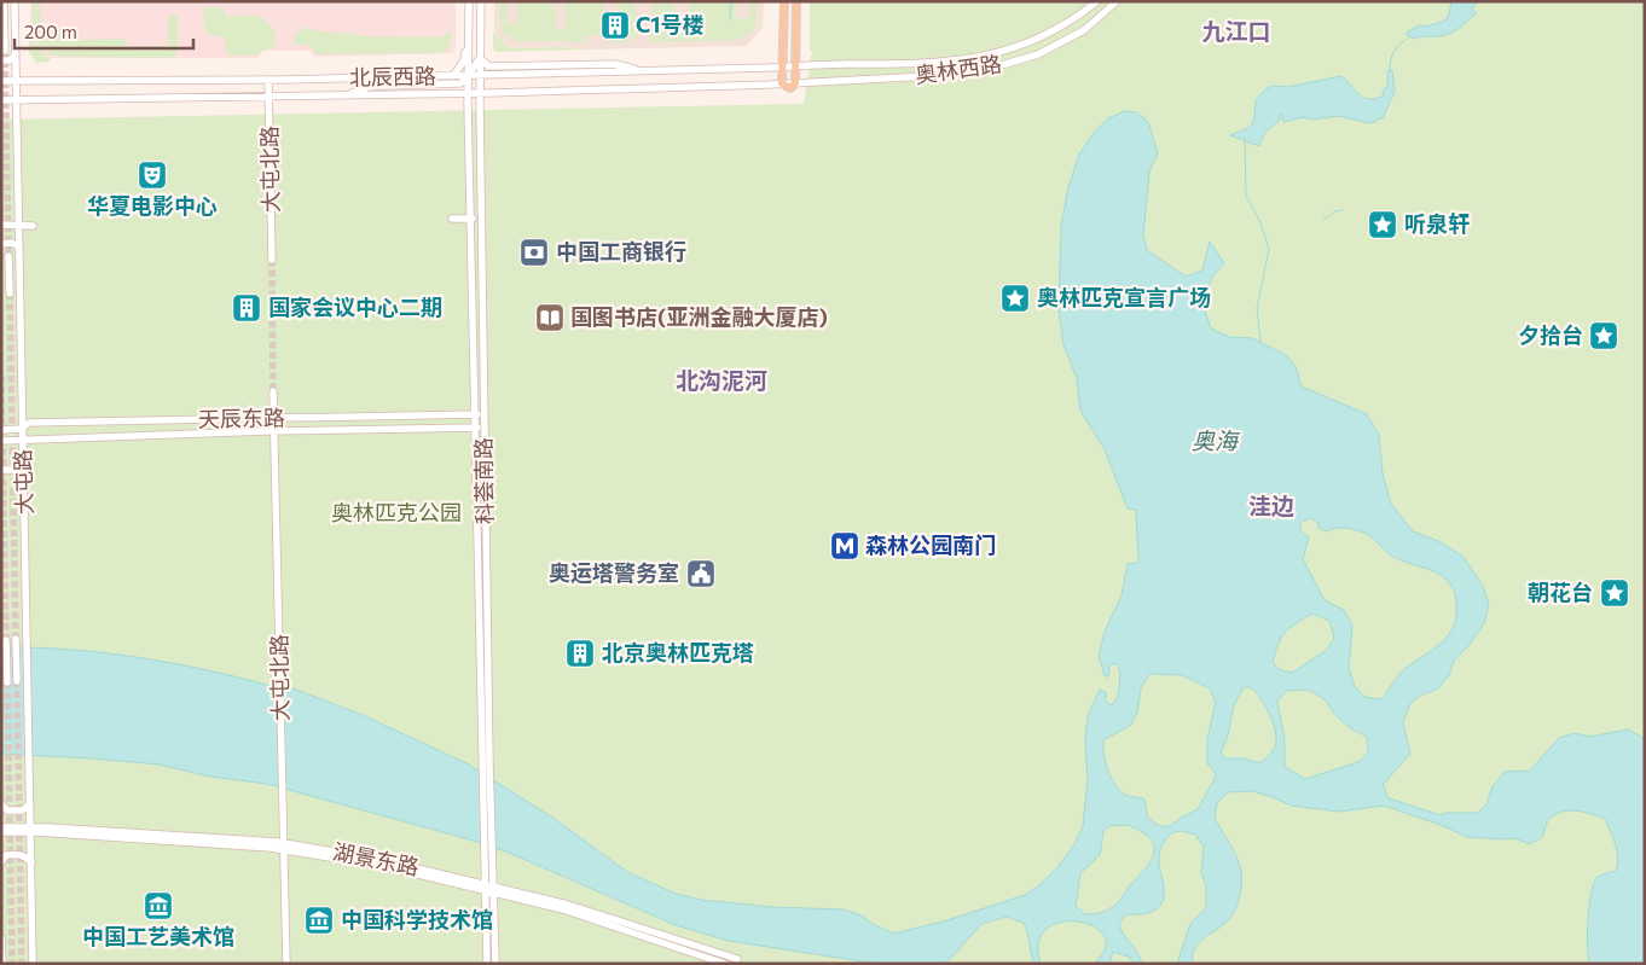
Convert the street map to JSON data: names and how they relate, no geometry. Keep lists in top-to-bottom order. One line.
{"streets":{"street":["奥林西路","北辰西路","大屯北路","天辰东路","科荟南路","大屯路","湖景东路"]},"crossings":[["奥林西路","北辰西路"],["北辰西路","大屯北路"],["北辰西路","科荟南路"],["北辰西路","大屯路"],["大屯北路","天辰东路"],["大屯北路","湖景东路"],["天辰东路","科荟南路"],["天辰东路","大屯路"],["科荟南路","湖景东路"],["大屯路","湖景东路"]],"districts":["九江口","北沟泥河","洼边"],"water":["奥海"],"parks":["奥林匹克公园"],"places":{"building":["C1号楼","国家会议中心二期","北京奥林匹克塔"],"theatre":["华夏电影中心"],"place":["听泉轩","奥林匹克宣言广场","夕拾台","朝花台"],"bank":["中国工商银行"],"library":["国图书店(亚洲金融大厦店)"],"metro station":["森林公园南门"],"public building":["奥运塔警务室"],"museum":["中国工艺美术馆","中国科学技术馆"]},"scale_bar":"200 m"}
